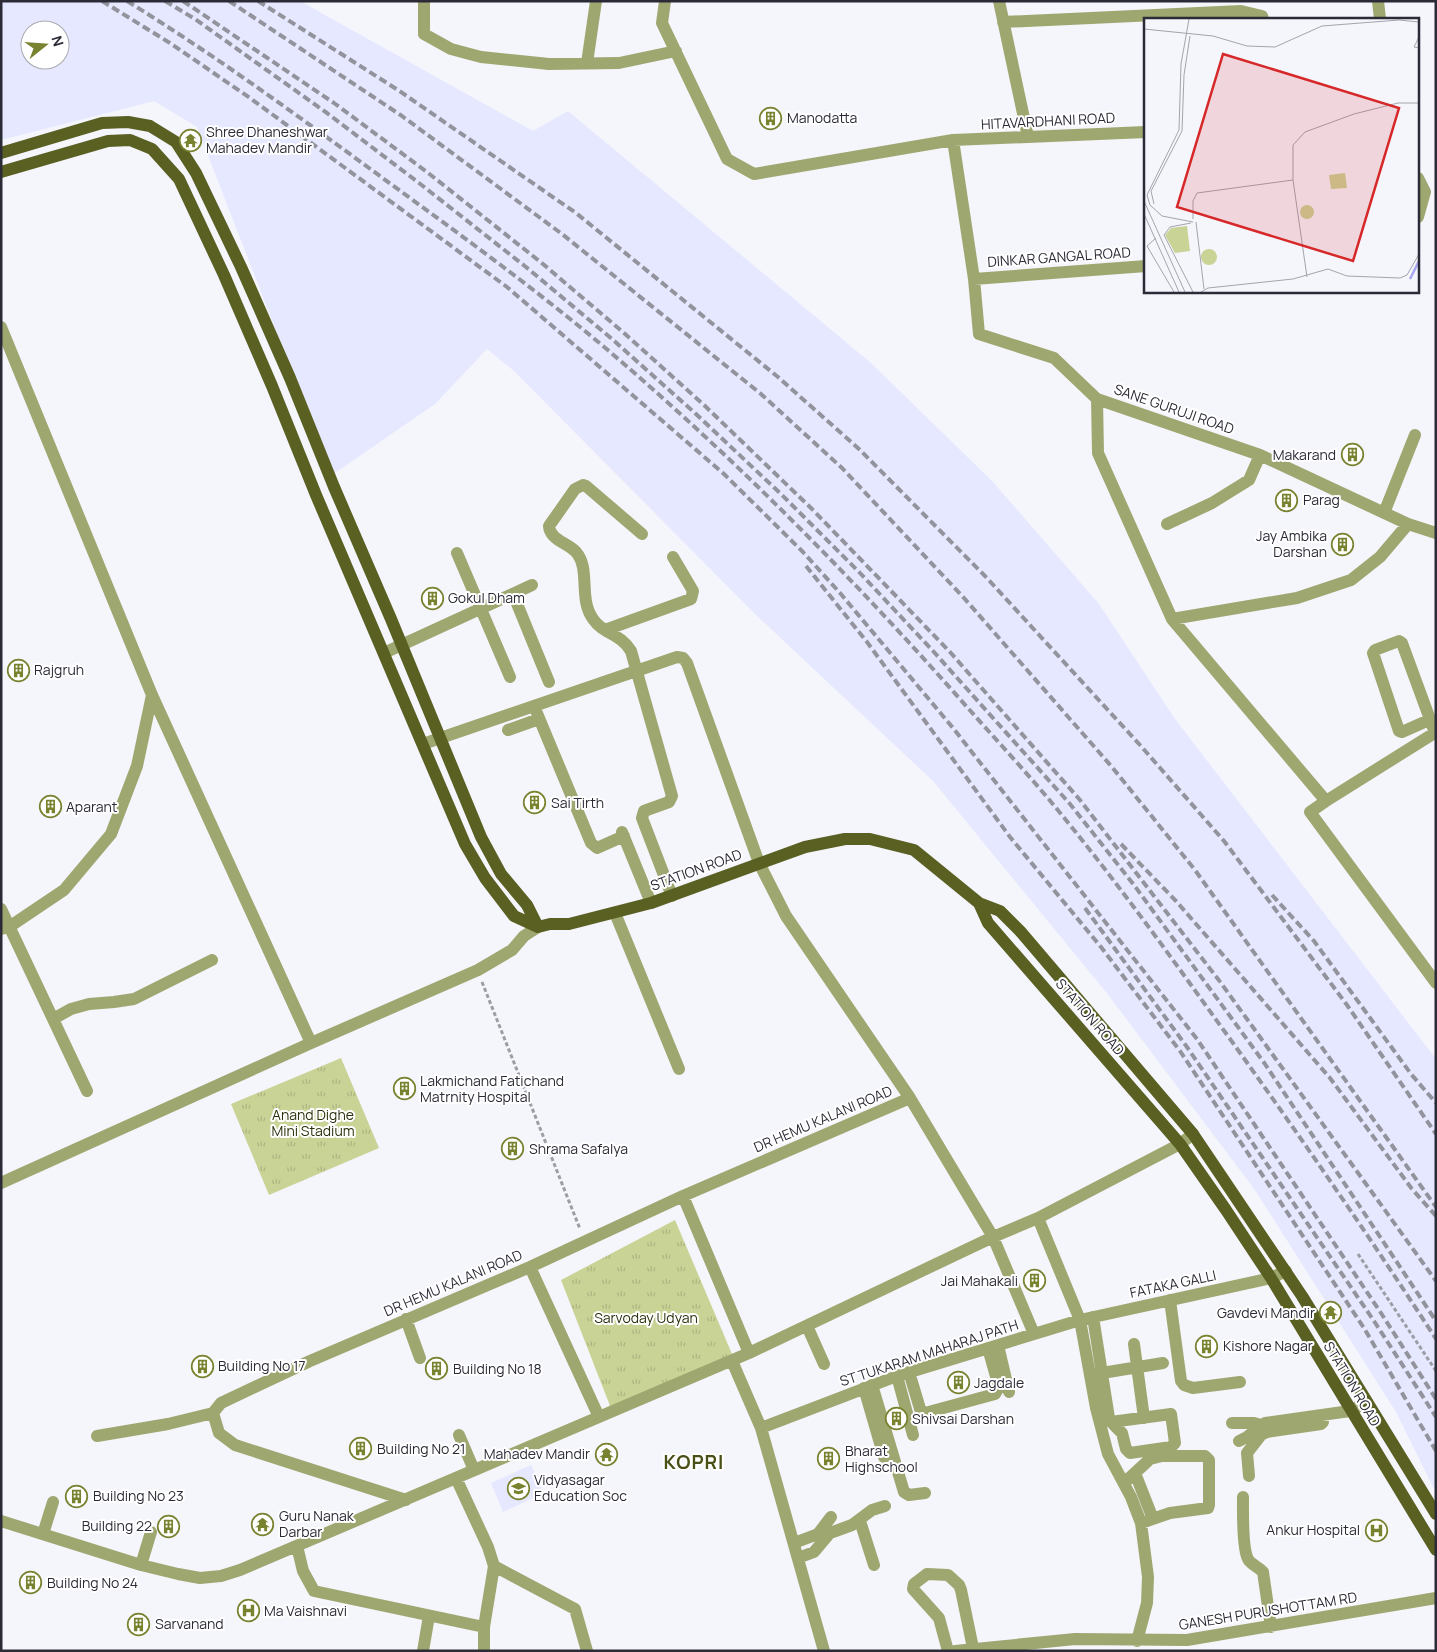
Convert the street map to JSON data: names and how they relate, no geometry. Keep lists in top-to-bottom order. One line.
{"streets":{"main road":["STATION ROAD"],"street":["HITAVARDHANI ROAD","DINKAR GANGAL ROAD","SANE GURUJI ROAD","DR HEMU KALANI ROAD","FATAKA GALLI","ST TUKARAM MAHARAJ PATH","GANESH PURUSHOTTAM RD"]},"crossings":[["HITAVARDHANI ROAD","SANE GURUJI ROAD"],["DINKAR GANGAL ROAD","SANE GURUJI ROAD"],["STATION ROAD","FATAKA GALLI"],["FATAKA GALLI","ST TUKARAM MAHARAJ PATH"]],"districts":["KOPRI"],"parks":["Anand Dighe Mini Stadium","Sarvoday Udyan"],"places":{"building":["Manodatta","Makarand","Parag","Jay Ambika Darshan","Gokul Dham","Rajgruh","Sai Tirth","Aparant","Lakmichand Fatichand Matrnity Hospital","Shrama Safalya","Jai Mahakali","Kishore Nagar","Building No 17","Building No 18","Jagdale","Shivsai Darshan","Building No 21","Bharat Highschool","Building No 23","Building 22","Building No 24","Sarvanand"],"temple":["Shree Dhaneshwar Mahadev Mandir","Gavdevi Mandir","Mahadev Mandir","Guru Nanak Darbar"],"school or university":["Vidyasagar Education Soc"],"hospital":["Ankur Hospital","Ma Vaishnavi"]},"north":"right"}
